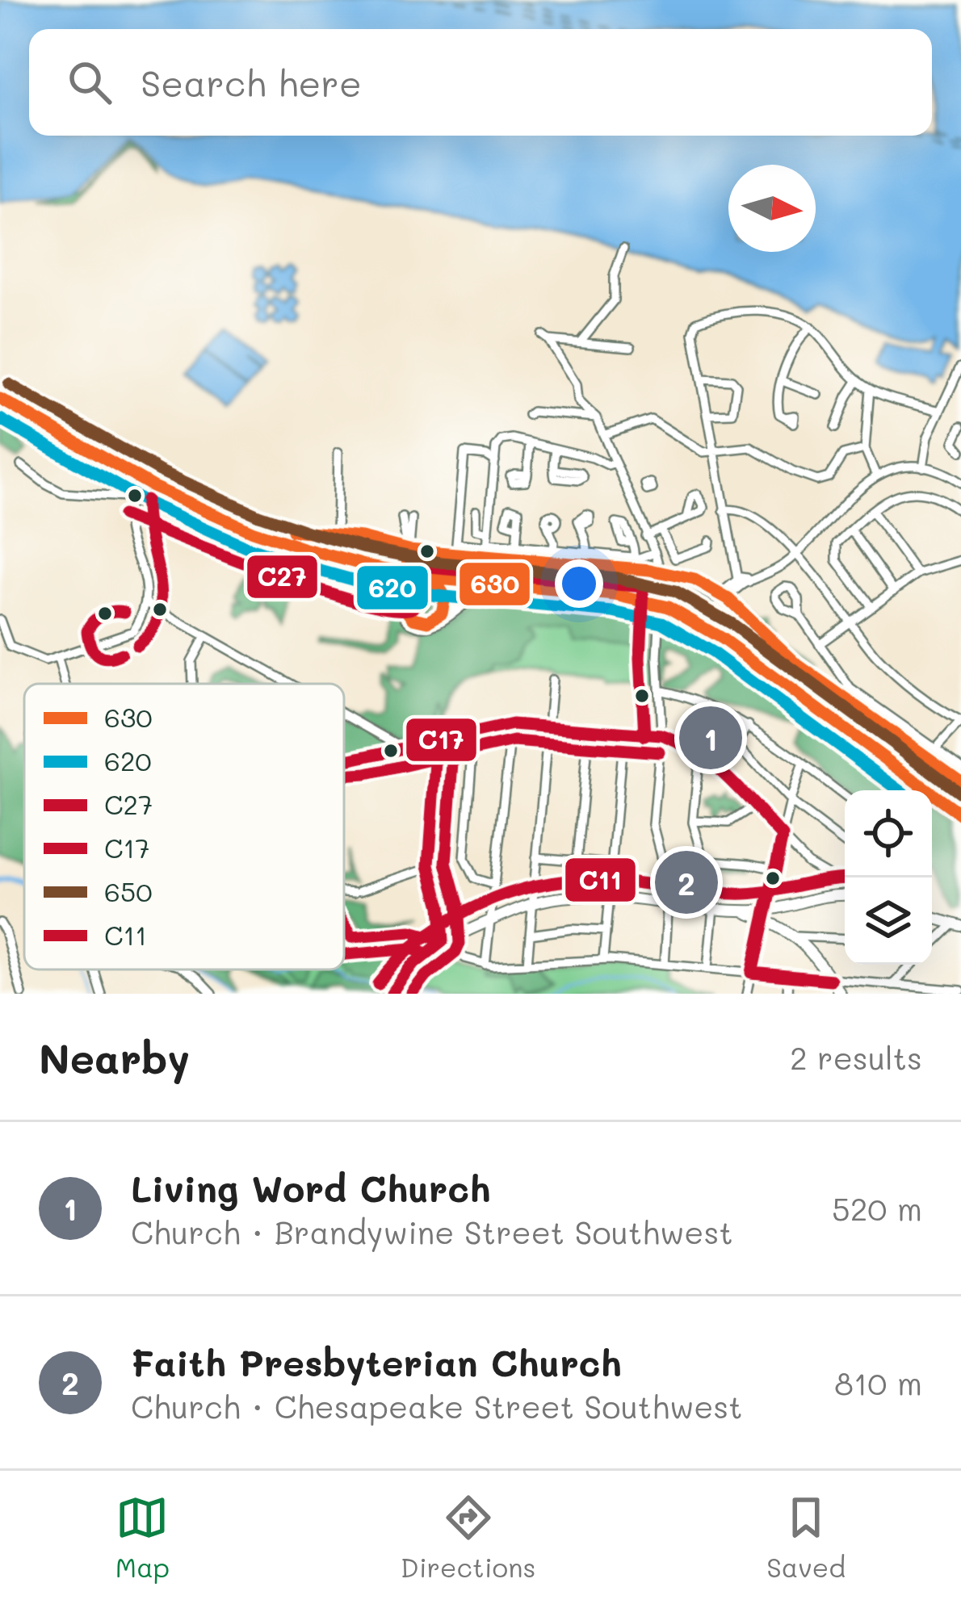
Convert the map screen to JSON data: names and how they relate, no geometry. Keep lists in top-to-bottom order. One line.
{"lines":["transit line 650","transit line 630","transit line 620","transit line C27","transit line C17","transit line C11"],"legend":["630","620","C27","C17","650","C11"],"north":"right","page":{"search":"Search here","pins":["1","2"],"heading":["Nearby","2 results"],"list":[{"mark":"1","name":"Living Word Church","note":"Church · Brandywine Street Southwest","value":"520 m"},{"mark":"2","name":"Faith Presbyterian Church","note":"Church · Chesapeake Street Southwest","value":"810 m"}],"nav":["Map","Directions","Saved"]}}
